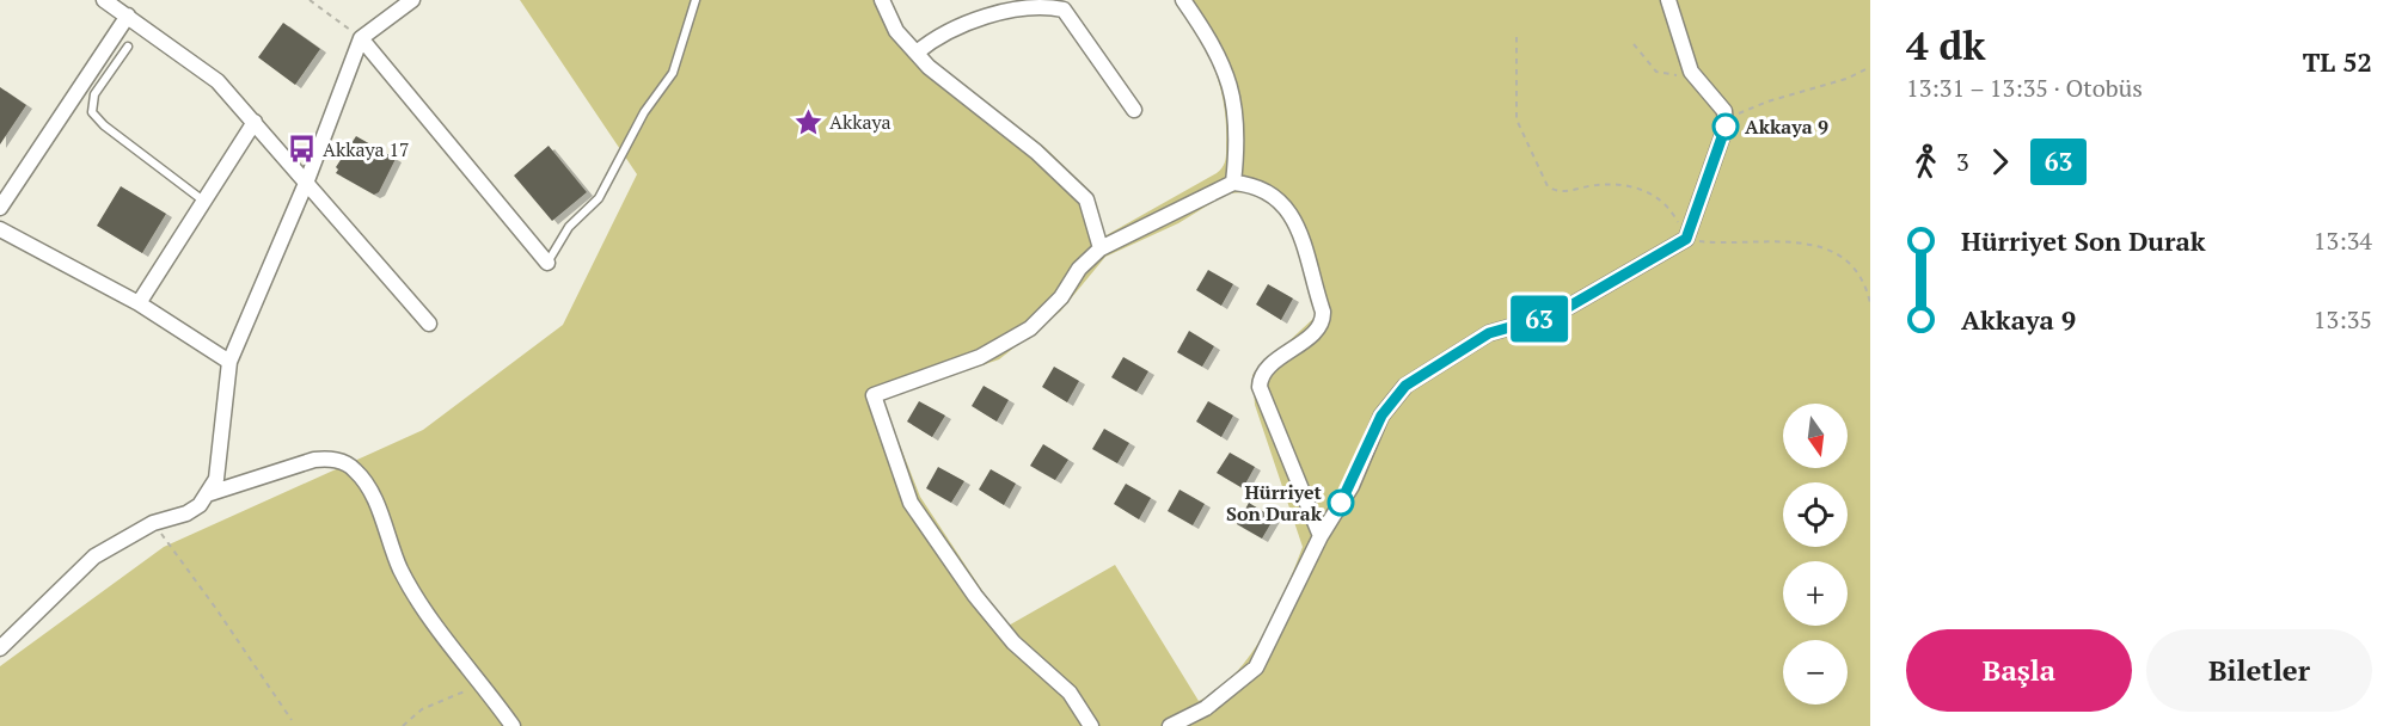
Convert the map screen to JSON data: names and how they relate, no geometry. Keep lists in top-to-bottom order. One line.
{"places":{"place":["Akkaya"],"other":["Akkaya 9","Hürriyet Son Durak"],"bus stop":["Akkaya 17"]},"lines":["bus line 63"],"north":"bottom","page":{"on_map":"63","heading":["4 dk","13:31 – 13:35 · Otobüs","TL 52"],"legs":["3","63"],"list":[{"name":"Hürriyet Son Durak","value":"13:34"},{"name":"Akkaya 9","value":"13:35"}],"map_buttons":["+","−"],"buttons":["Başla","Biletler"]}}
